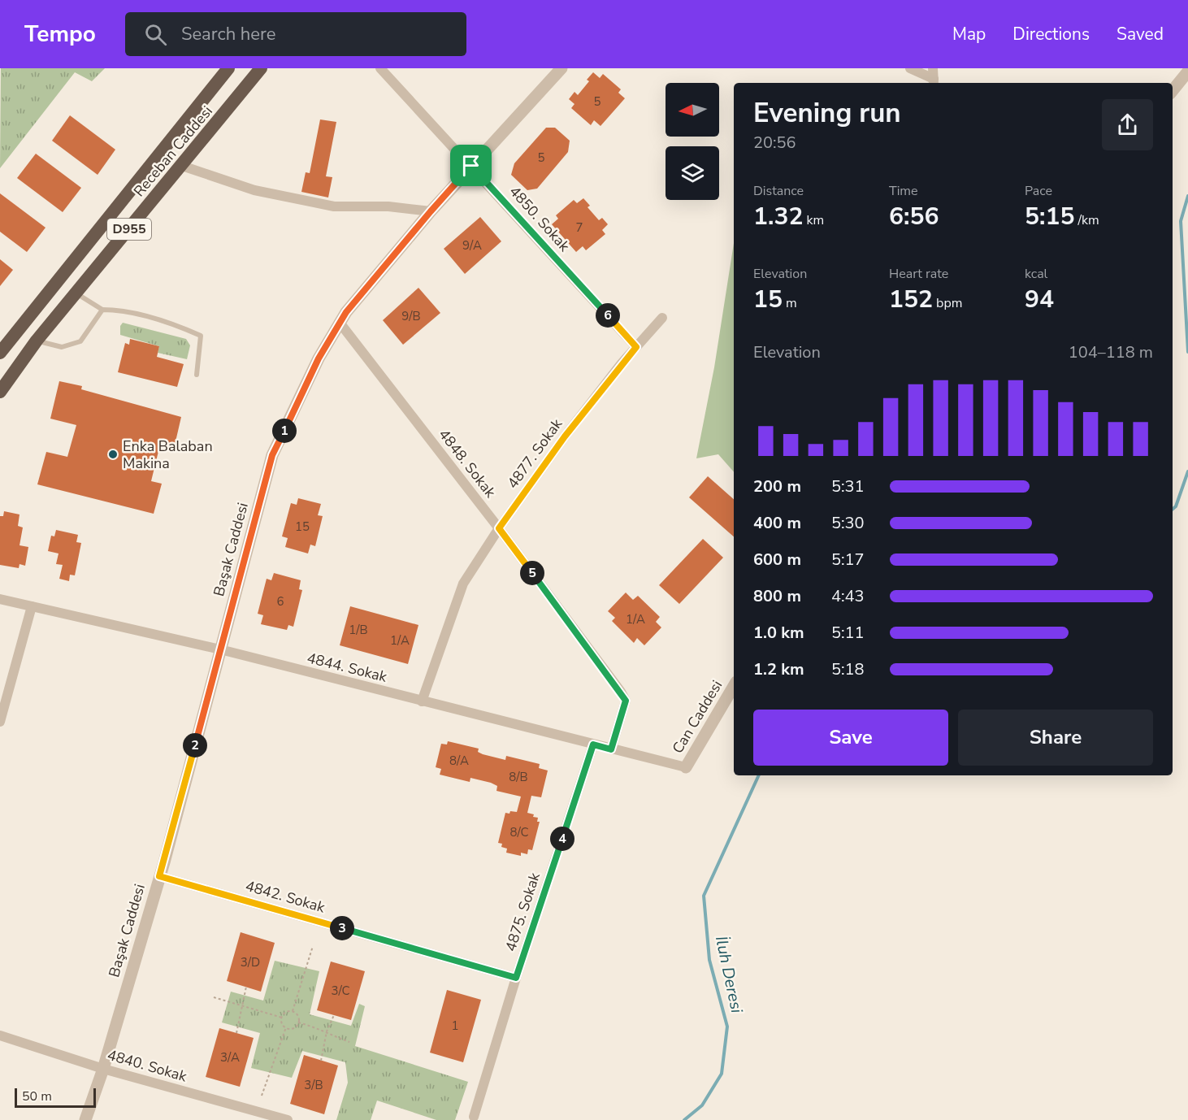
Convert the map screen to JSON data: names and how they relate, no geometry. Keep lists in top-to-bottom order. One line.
{"streets":{"highway":["Receban Caddesi","D955"],"street":["4850. Sokak","4877. Sokak","4848. Sokak","Başak Caddesi","4844. Sokak","Can Caddesi","4842. Sokak","4875. Sokak","4840. Sokak"]},"crossings":[["4850. Sokak","4877. Sokak"],["4850. Sokak","Başak Caddesi"],["4877. Sokak","4848. Sokak"],["4877. Sokak","4844. Sokak"],["4848. Sokak","Başak Caddesi"],["4848. Sokak","4844. Sokak"],["Başak Caddesi","4844. Sokak"],["Başak Caddesi","4842. Sokak"],["Başak Caddesi","4840. Sokak"],["4844. Sokak","Can Caddesi"],["4844. Sokak","4875. Sokak"],["4842. Sokak","4875. Sokak"]],"water":["İluh Deresi"],"places":["Enka Balaban Makina"],"house_numbers":["5","5","7","9/A","9/B","15","6","1/A","1/B","1/A","8/A","8/B","8/C","3/D","3/C","1","3/A","3/B"],"scale_bar":"50 m","north":"left","page":{"header":"Tempo","search":"Search here","nav":["Map","Directions","Saved"],"heading":["Evening run","20:56"],"stats":[["Distance","1.32 km"],["Time","6:56"],["Pace","5:15 /km"],["Elevation","15 m"],["Heart rate","152 bpm"],["kcal","94"]],"pins":["6","1","5","2","4","3"],"chart":["Elevation","104–118 m"],"list":[{"name":"200 m","note":"5:31"},{"name":"400 m","note":"5:30"},{"name":"600 m","note":"5:17"},{"name":"800 m","note":"4:43"},{"name":"1.0 km","note":"5:11"},{"name":"1.2 km","note":"5:18"}],"buttons":["Save","Share"],"scale":"50 m"}}
